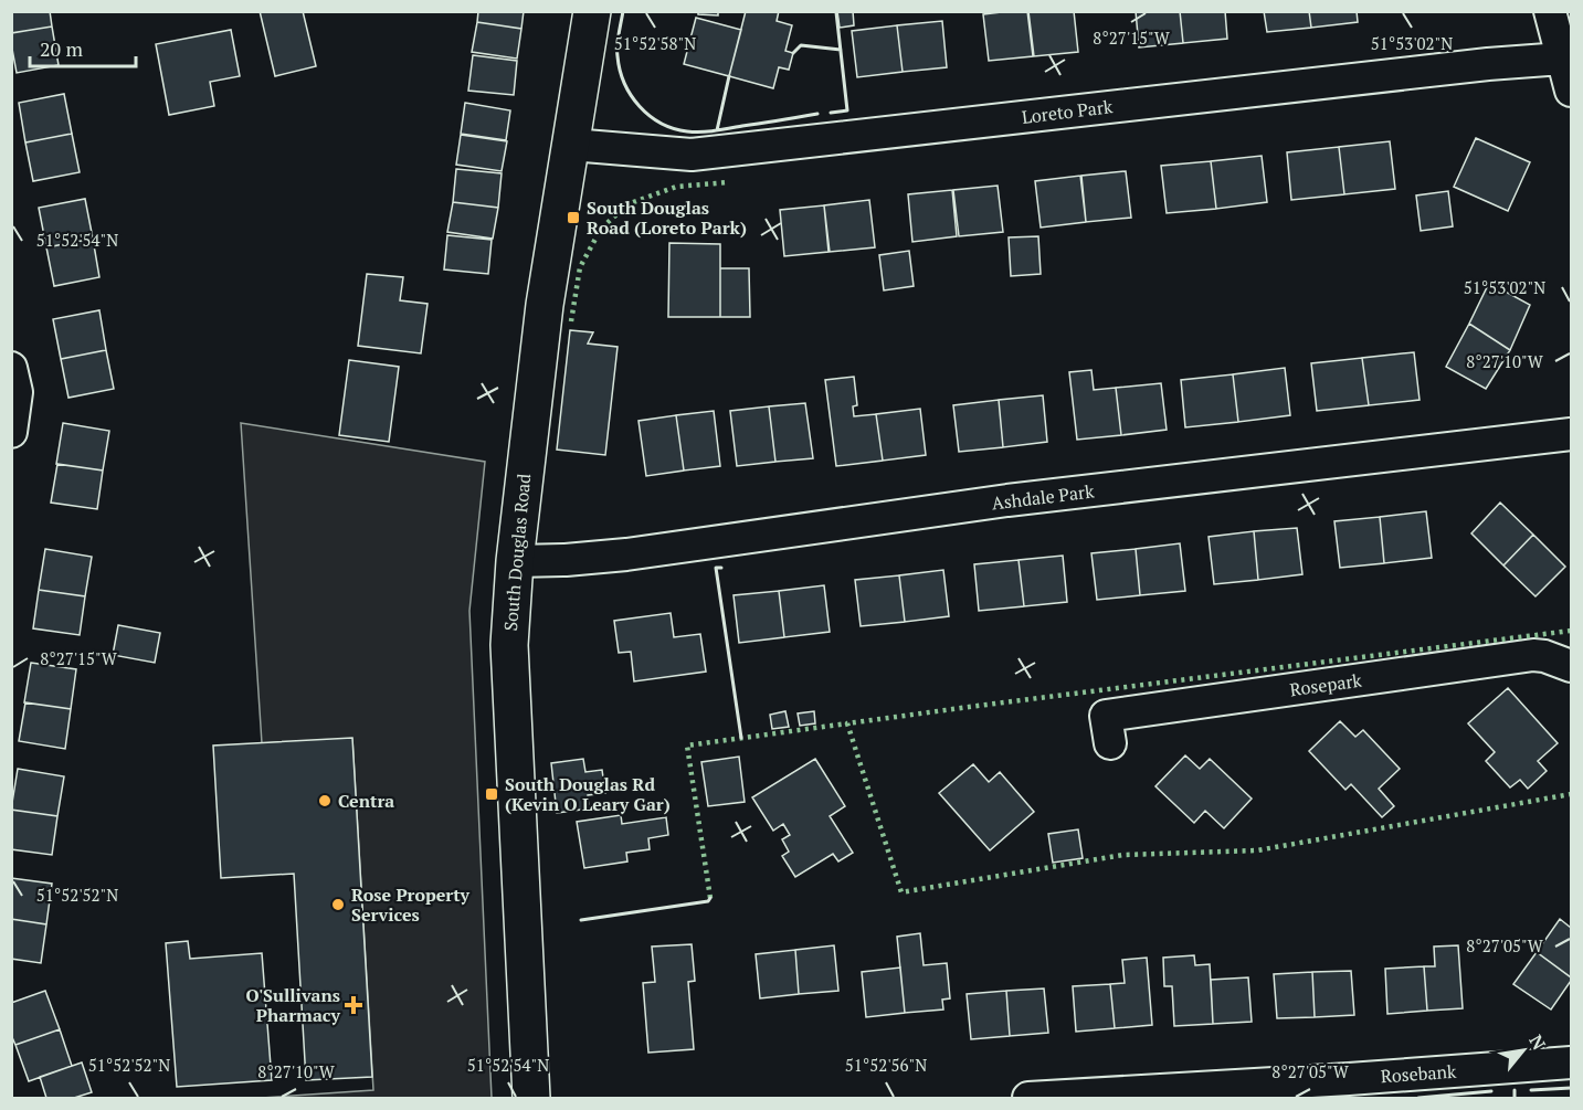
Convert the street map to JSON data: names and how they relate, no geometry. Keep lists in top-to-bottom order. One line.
{"streets":{"main road":["South Douglas Road"],"street":["Loreto Park","Ashdale Park","Rosepark","Rosebank"]},"crossings":[["Loreto Park","South Douglas Road"],["Ashdale Park","South Douglas Road"]],"places":{"transit":["South Douglas Road (Loreto Park)","South Douglas Rd (Kevin O Leary Gar)"],"other":["Centra","Rose Property Services"],"health":["O'Sullivans Pharmacy"]},"scale_bar":"20 m","north":"top right","coordinates":["8°27'15\"W","51°53'02\"N","51°52'58\"N","51°52'54\"N","8°27'10\"W","51°52'52\"N","8°27'05\"W","51°52'56\"N"]}
